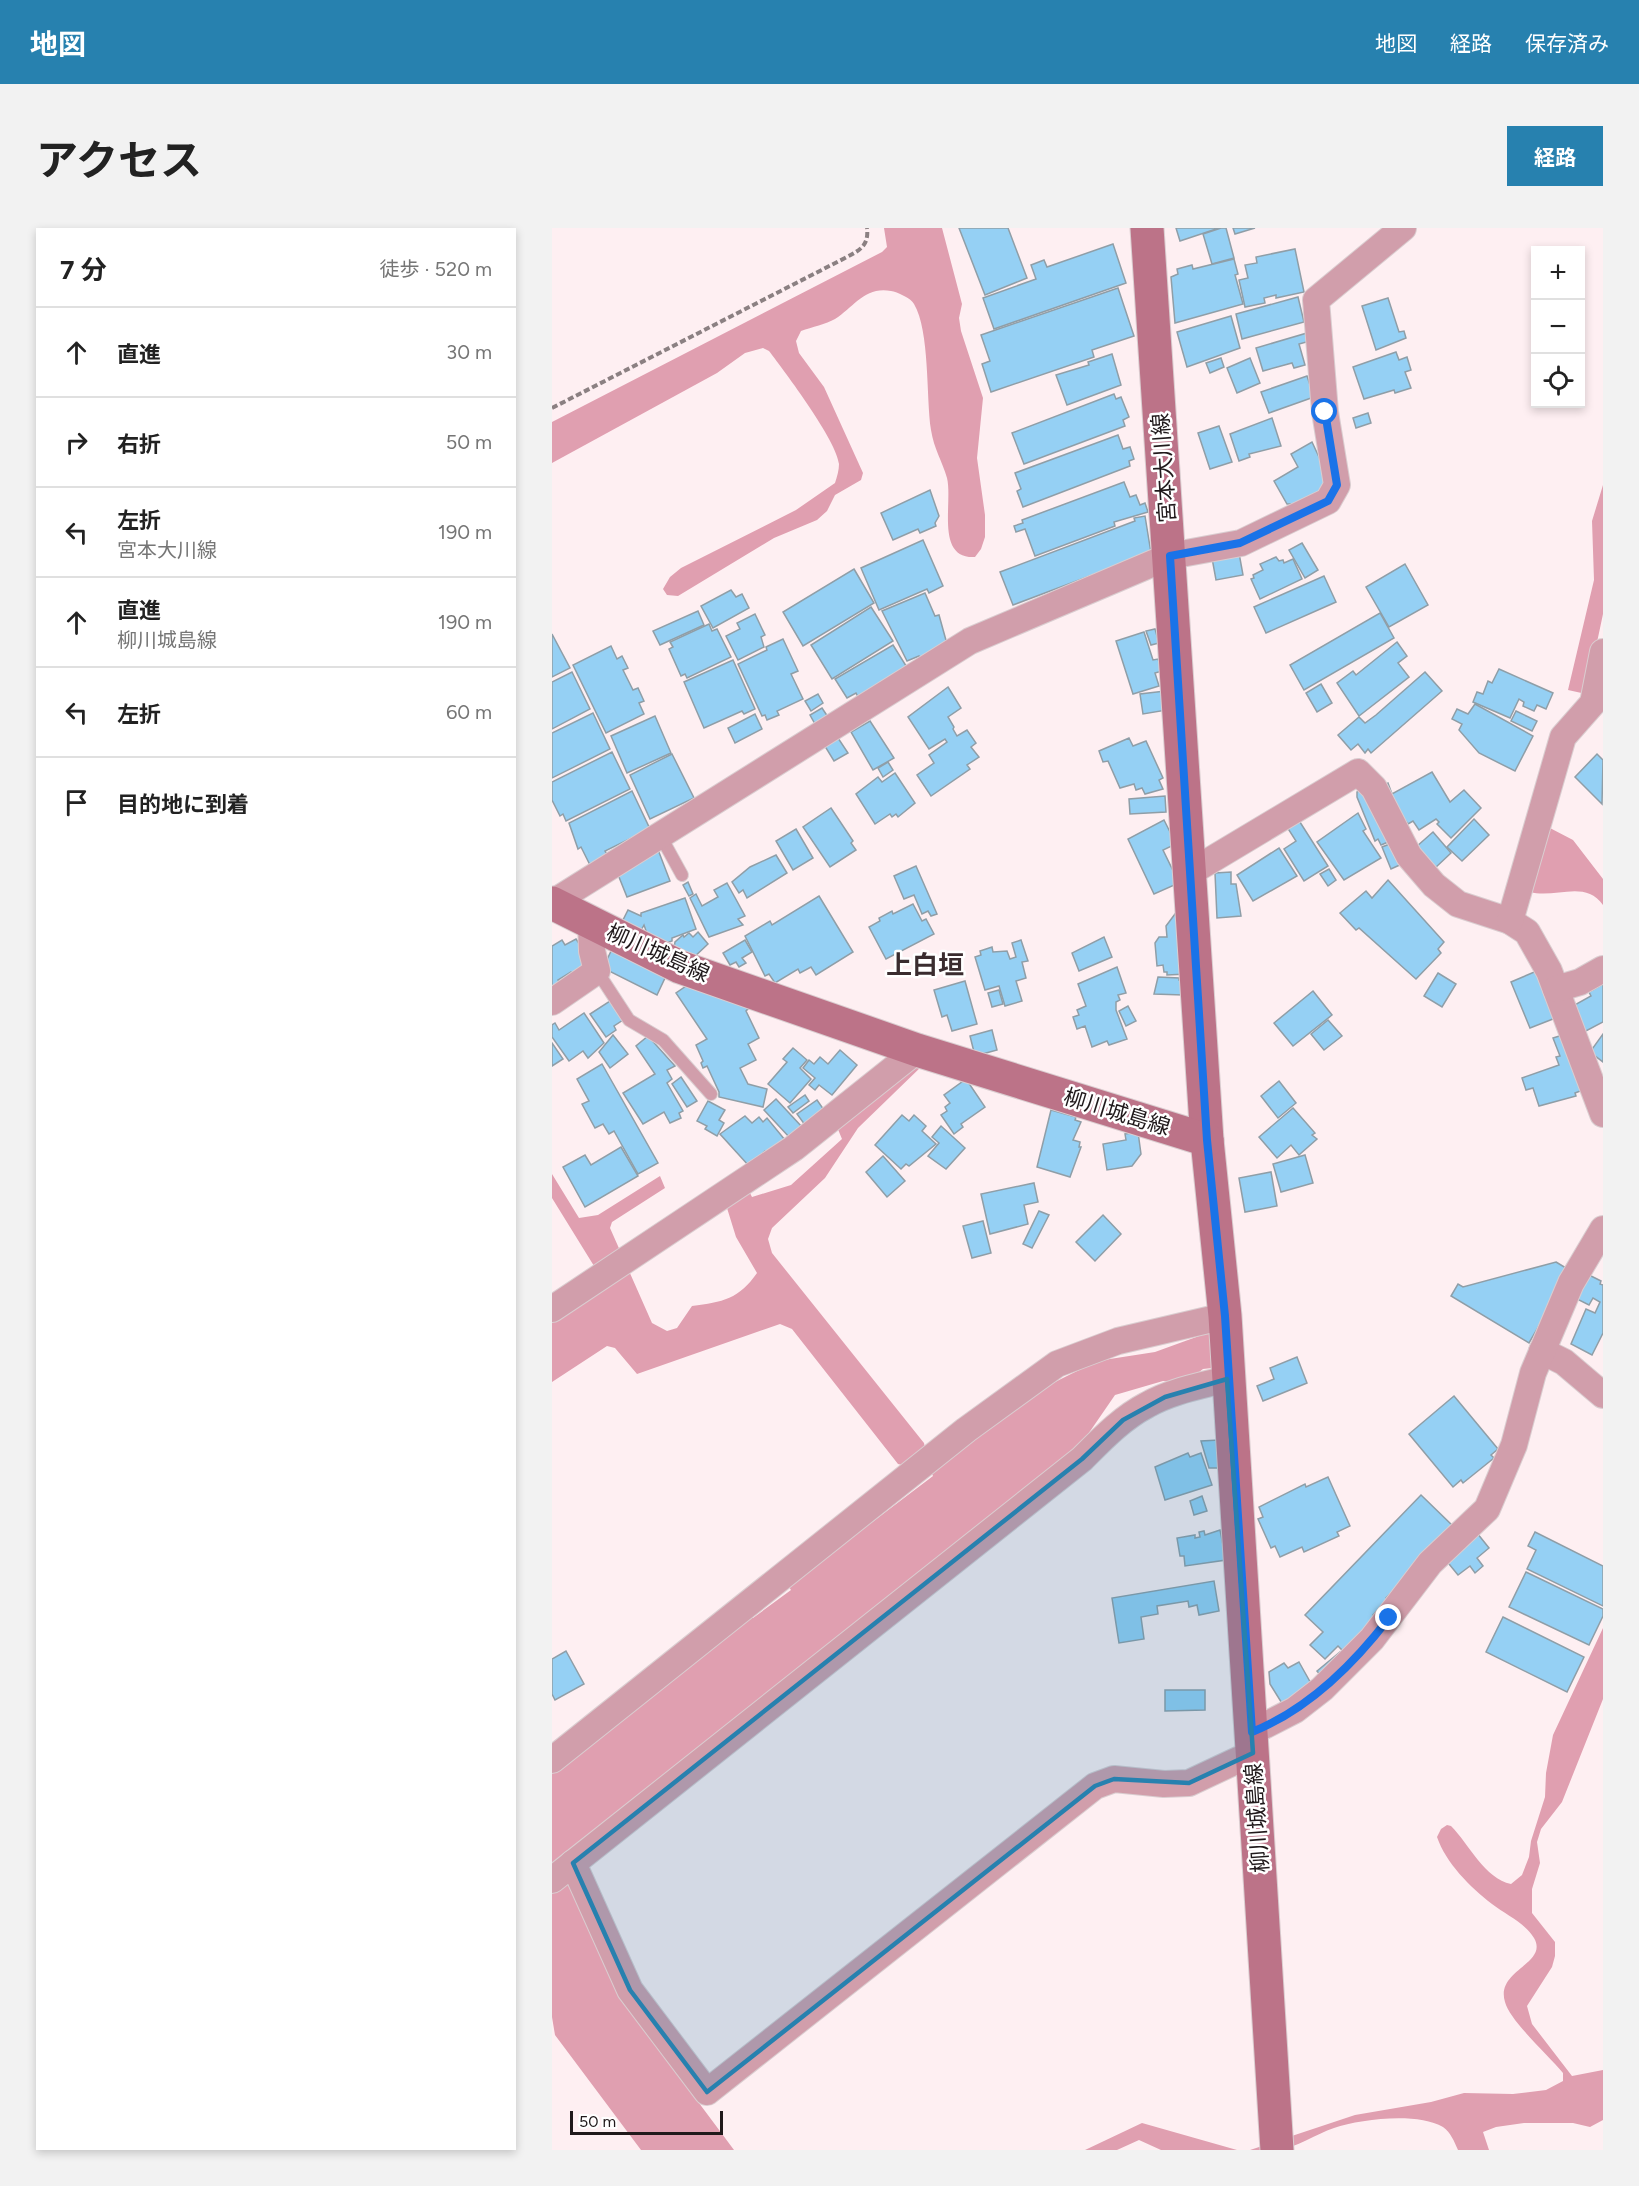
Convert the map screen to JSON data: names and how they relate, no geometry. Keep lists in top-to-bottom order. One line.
{"streets":{"main road":["宮本大川線","柳川城島線"]},"crossings":[["宮本大川線","柳川城島線"]],"districts":["上白垣"],"scale_bar":"50 m","page":{"header":"地図","nav":["地図","経路","保存済み"],"title":"アクセス","buttons":"経路","heading":["7 分","徒歩 · 520 m"],"map_buttons":["+","−"],"list":[["直進","30 m"],["右折","50 m"],["左折","宮本大川線","190 m"],["直進","柳川城島線","190 m"],["左折","60 m"],"目的地に到着"],"scale":"50 m"}}
